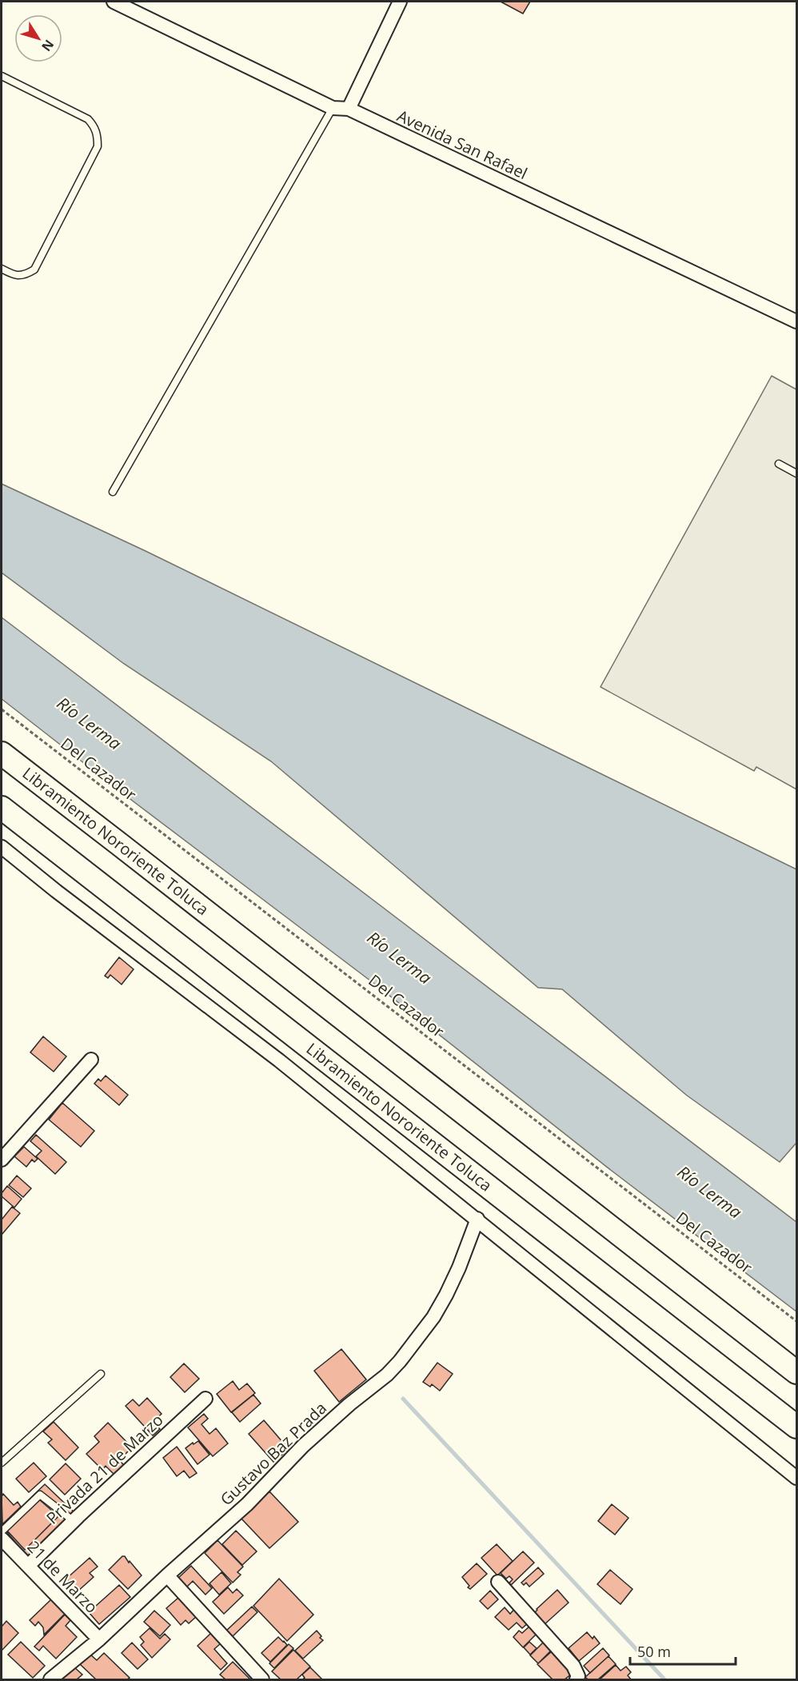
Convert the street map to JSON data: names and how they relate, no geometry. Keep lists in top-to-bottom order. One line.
{"streets":{"highway":["Libramiento Nororiente Toluca"],"street":["Avenida San Rafael","Gustavo Baz Prada","Privada 21 de Marzo","21 de Marzo"],"path":["Del Cazador"]},"crossings":[["Gustavo Baz Prada","21 de Marzo"],["Privada 21 de Marzo","21 de Marzo"]],"water":["Río Lerma"],"scale_bar":"50 m","north":"bottom right"}
